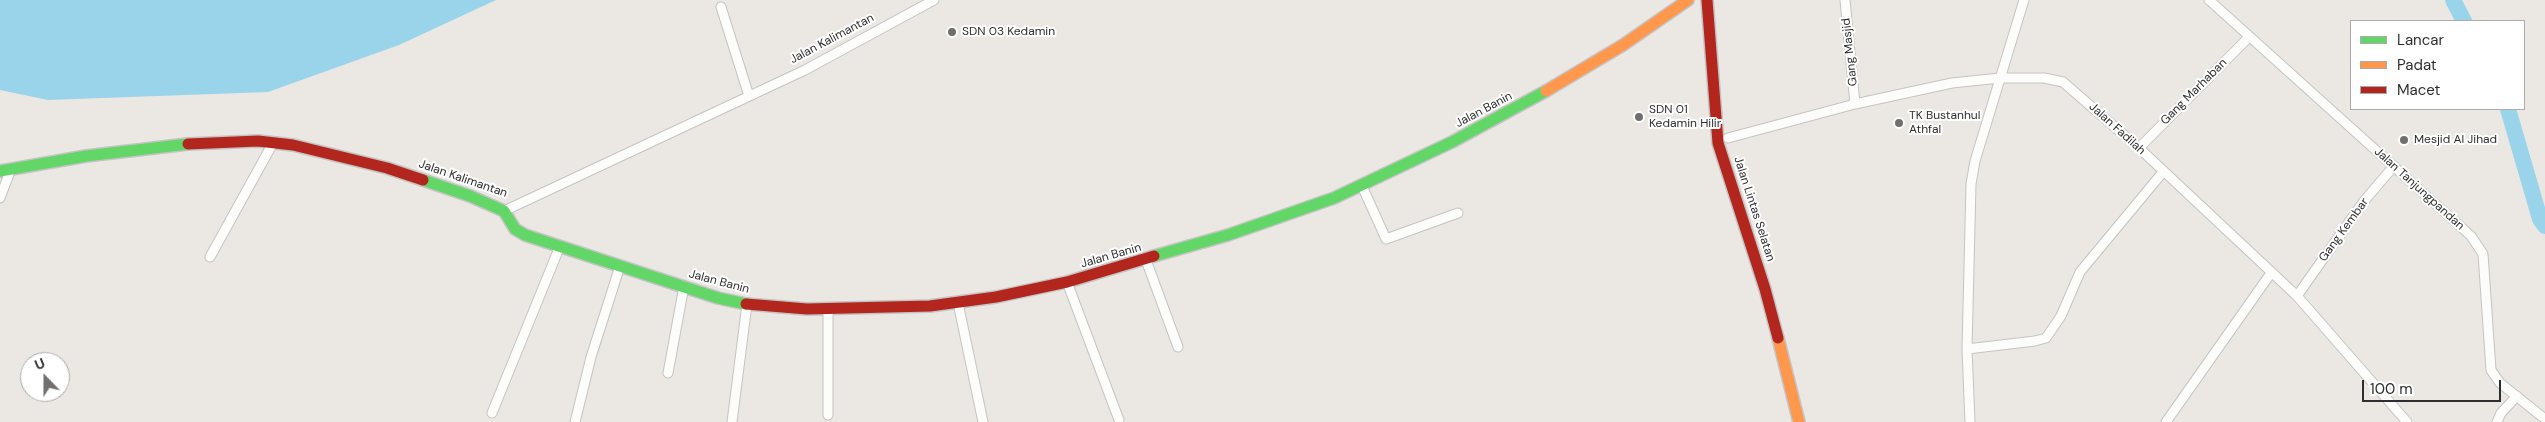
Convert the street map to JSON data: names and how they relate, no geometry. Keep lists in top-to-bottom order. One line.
{"streets":{"main road":["Jalan Kalimantan","Jalan Banin","Jalan Lintas Selatan"],"street":["Gang Masjid","Gang Marhaban","Jalan Fadilah","Jalan Tanjungpandan","Gang Kembar"]},"crossings":[["Jalan Kalimantan","Jalan Banin"],["Gang Masjid","Jalan Fadilah"],["Gang Marhaban","Jalan Fadilah"],["Gang Marhaban","Jalan Tanjungpandan"],["Jalan Fadilah","Jalan Lintas Selatan"],["Jalan Fadilah","Gang Kembar"],["Jalan Tanjungpandan","Gang Kembar"]],"places":["SDN 03 Kedamin","SDN 01 Kedamin Hilir","TK Bustanhul Athfal","Mesjid Al Jihad"],"legend":["Lancar","Padat","Macet"],"scale_bar":"100 m","north":"top"}
